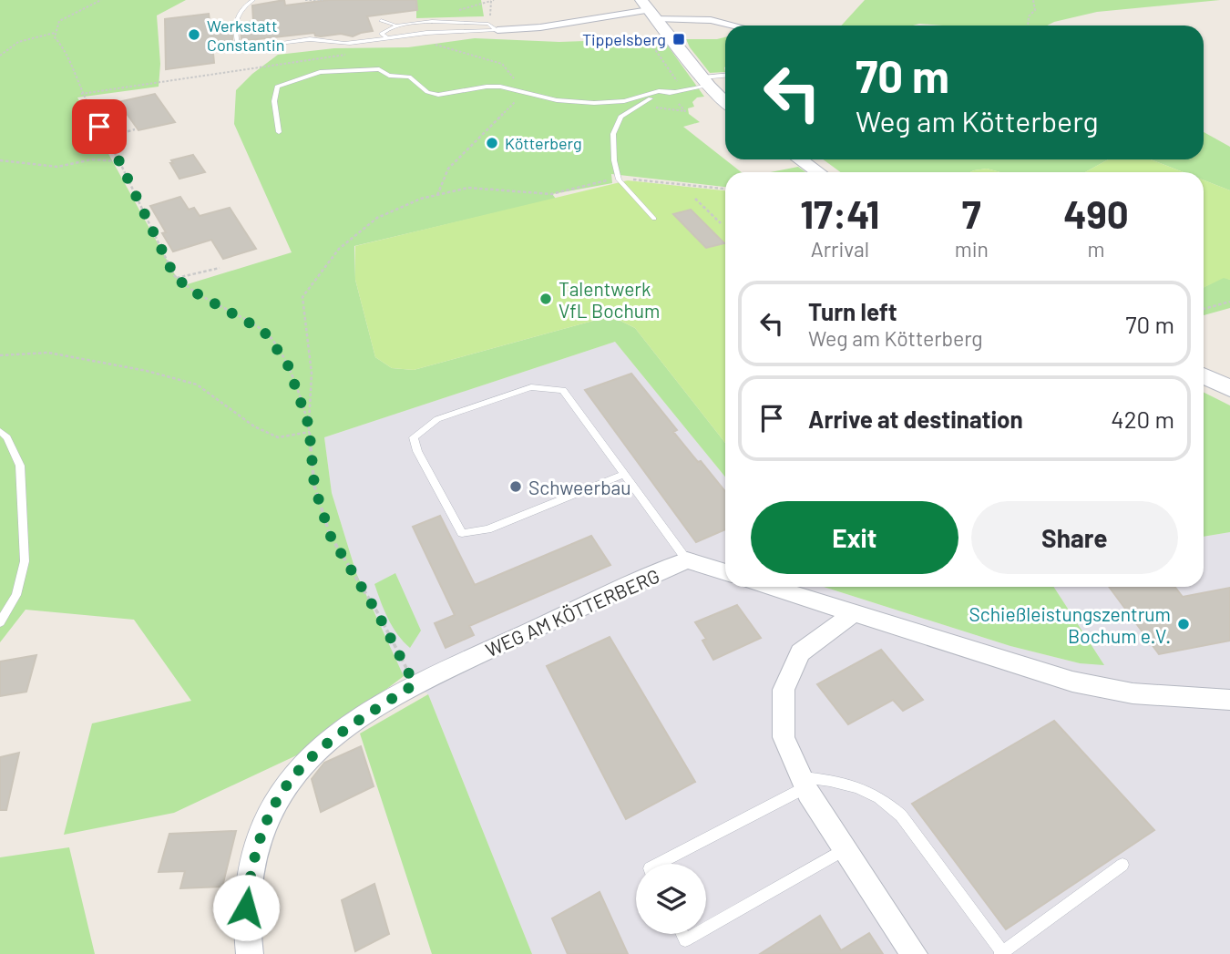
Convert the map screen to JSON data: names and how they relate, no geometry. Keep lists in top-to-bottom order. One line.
{"streets":{"street":["WEG AM KÖTTERBERG"]},"places":{"other":["Werkstatt Constantin","Kötterberg","Talentwerk VfL Bochum","Schweerbau","Schießleistungszentrum Bochum e.V."],"transit":["Tippelsberg"]},"page":{"turn":["70 m","Weg am Kötterberg"],"eta":["17:41","Arrival","7","min","490","m"],"list":[{"name":"Turn left","note":"Weg am Kötterberg","value":"70 m"},{"name":"Arrive at destination","value":"420 m"}],"buttons":["Exit","Share"]}}
